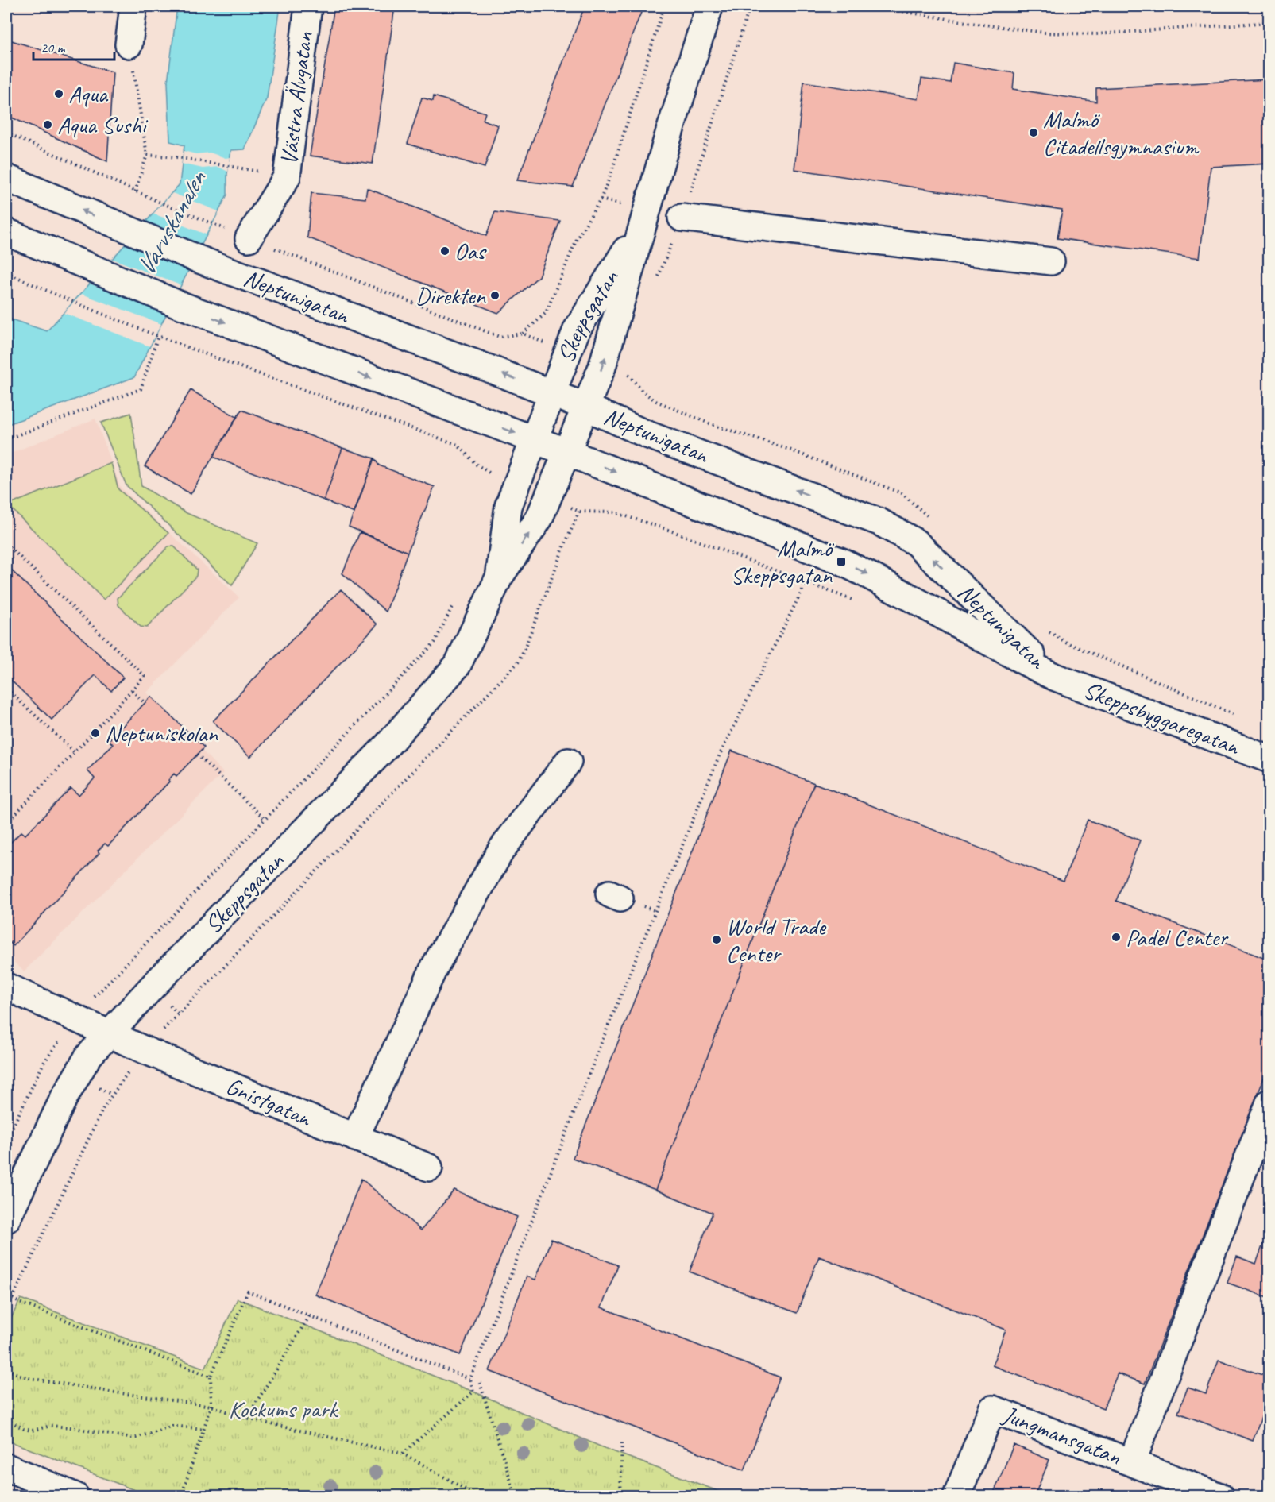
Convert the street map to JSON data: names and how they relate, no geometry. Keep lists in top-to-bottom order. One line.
{"streets":{"street":["Västra Älvgatan","Neptunigatan","Skeppsgatan","Skeppsbyggaregatan","Gnistgatan","Jungmansgatan"]},"crossings":[["Neptunigatan","Skeppsgatan"],["Neptunigatan","Skeppsbyggaregatan"],["Skeppsgatan","Gnistgatan"]],"water":["Varvskanalen"],"parks":["Kockums park"],"places":{"other":["Aqua","Aqua Sushi","Malmö Citadellsgymnasium","Oas","Direkten","Neptuniskolan","Padel Center","World Trade Center"],"transit":["Malmö Skeppsgatan"]},"scale_bar":"20 m"}
